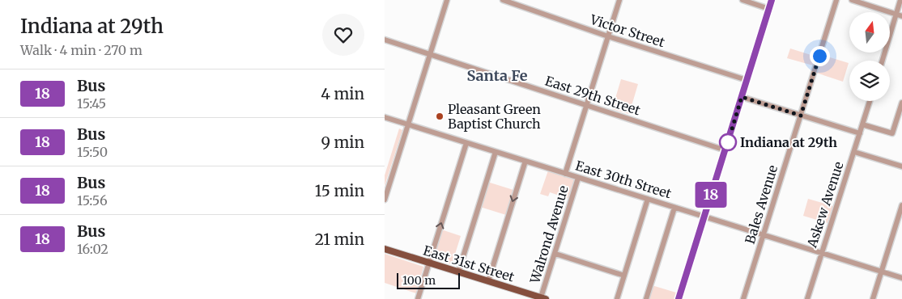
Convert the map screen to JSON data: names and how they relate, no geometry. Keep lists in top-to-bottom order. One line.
{"streets":{"main road":["East 31st Street"],"street":["Victor Street","East 29th Street","East 30th Street","Bales Avenue","Askew Avenue","Walrond Avenue"]},"crossings":[["Victor Street","Walrond Avenue"],["East 29th Street","Walrond Avenue"],["East 30th Street","Bales Avenue"],["East 30th Street","Askew Avenue"],["East 30th Street","Walrond Avenue"],["Walrond Avenue","East 31st Street"]],"districts":["Santa Fe"],"places":["Pleasant Green Baptist Church","Indiana at 29th"],"lines":["bus line 18"],"scale_bar":"100 m","north":"top","page":{"heading":["Indiana at 29th","Walk · 4 min · 270 m"],"on_map":"18","list":[{"mark":"18","name":"Bus","note":"15:45","value":"4 min"},{"mark":"18","name":"Bus","note":"15:50","value":"9 min"},{"mark":"18","name":"Bus","note":"15:56","value":"15 min"},{"mark":"18","name":"Bus","note":"16:02","value":"21 min"}],"scale":"100 m"}}
